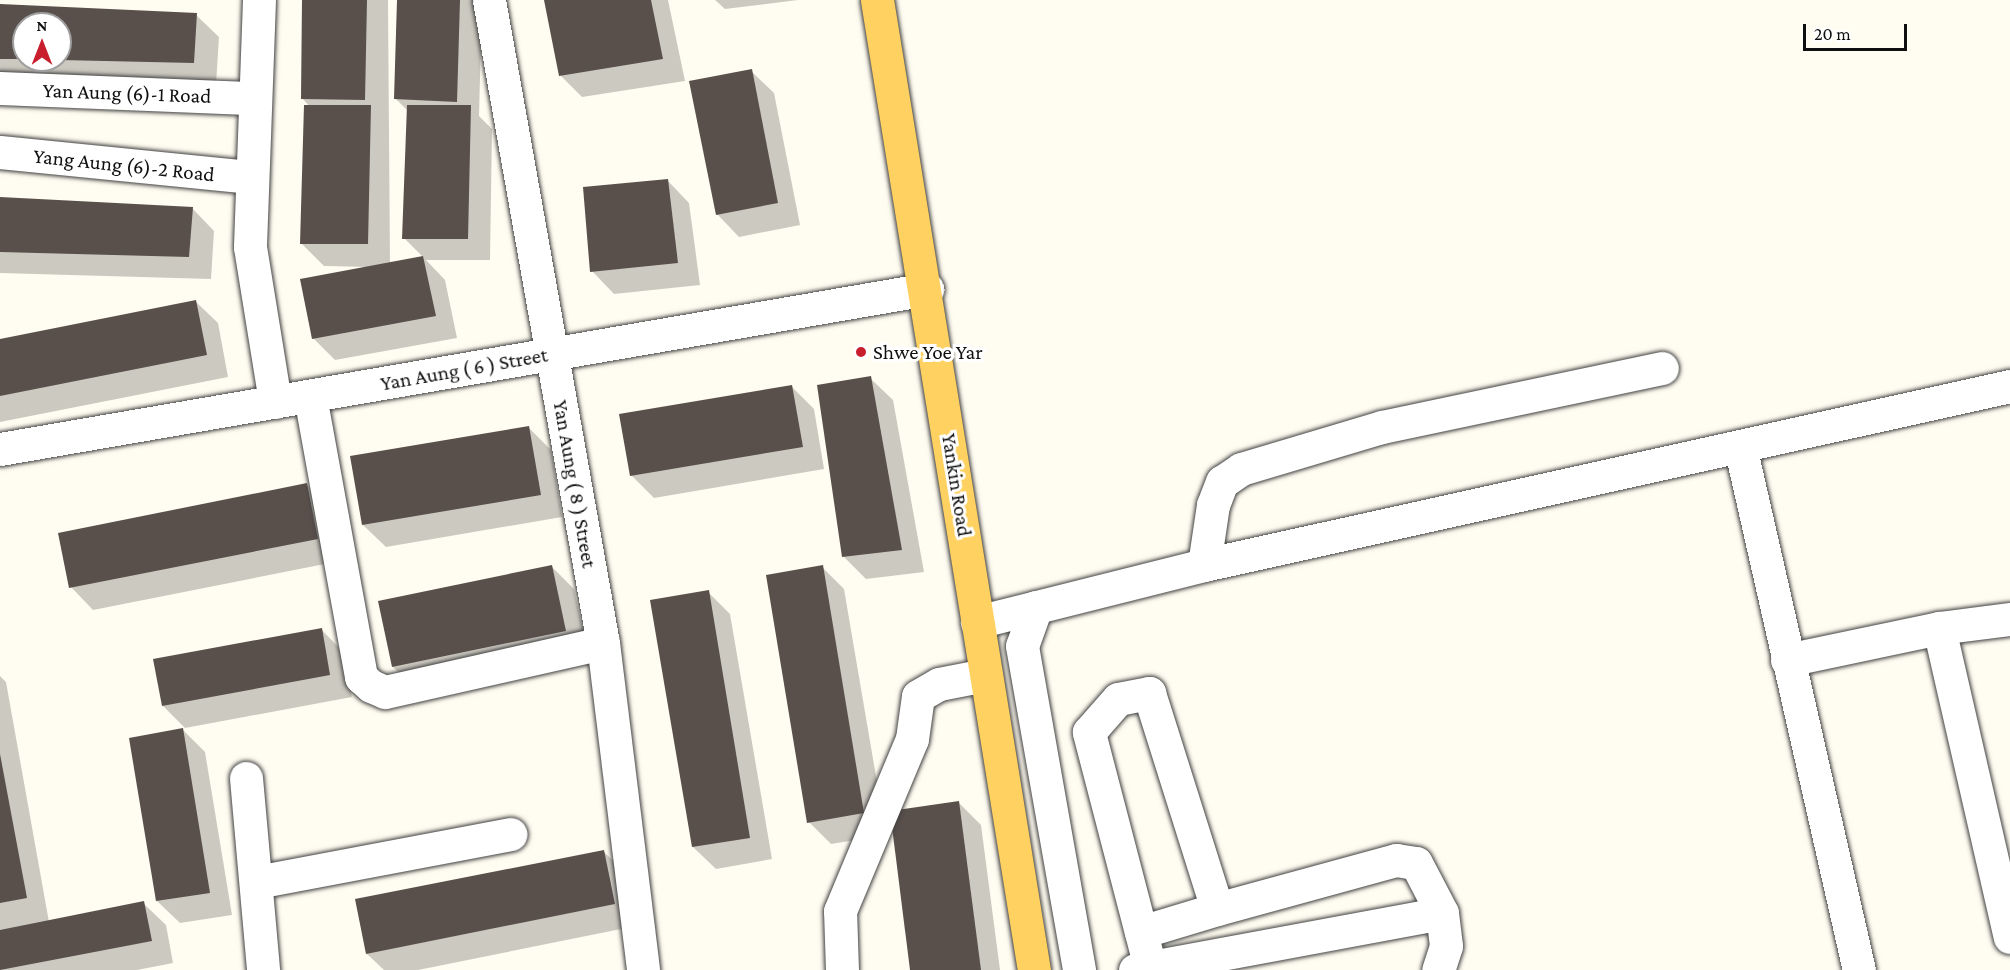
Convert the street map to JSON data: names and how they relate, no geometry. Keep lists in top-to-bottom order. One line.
{"streets":{"main road":["Yankin Road"],"street":["Yan Aung (6)-1 Road","Yang Aung (6)-2 Road","Yan Aung ( 6 ) Street","Yan Aung ( 8 ) Street"]},"crossings":[["Yan Aung ( 6 ) Street","Yan Aung ( 8 ) Street"],["Yan Aung ( 6 ) Street","Yankin Road"]],"places":["Shwe Yoe Yar"],"scale_bar":"20 m","north":"top"}
